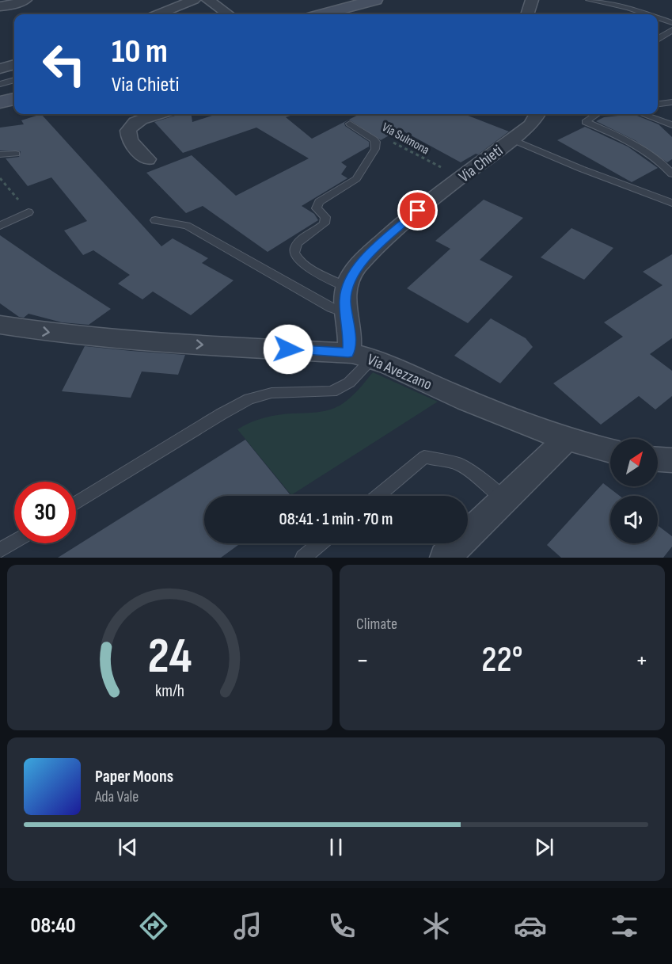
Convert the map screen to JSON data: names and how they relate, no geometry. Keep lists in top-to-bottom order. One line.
{"streets":{"street":["Via Chieti","Via Avezzano"],"path":["Via Sulmona"]},"crossings":[["Via Sulmona","Via Chieti"],["Via Chieti","Via Avezzano"]],"one_way":["Via Avezzano"],"north":"top right","page":{"turn":["10 m","Via Chieti"],"limit":"30","trip":"08:41 · 1 min · 70 m","tile":"Climate","heat":["−","22°","+"],"song":["Paper Moons","Ada Vale"],"tabs":"08:40","gauge":["24","km/h"]}}
